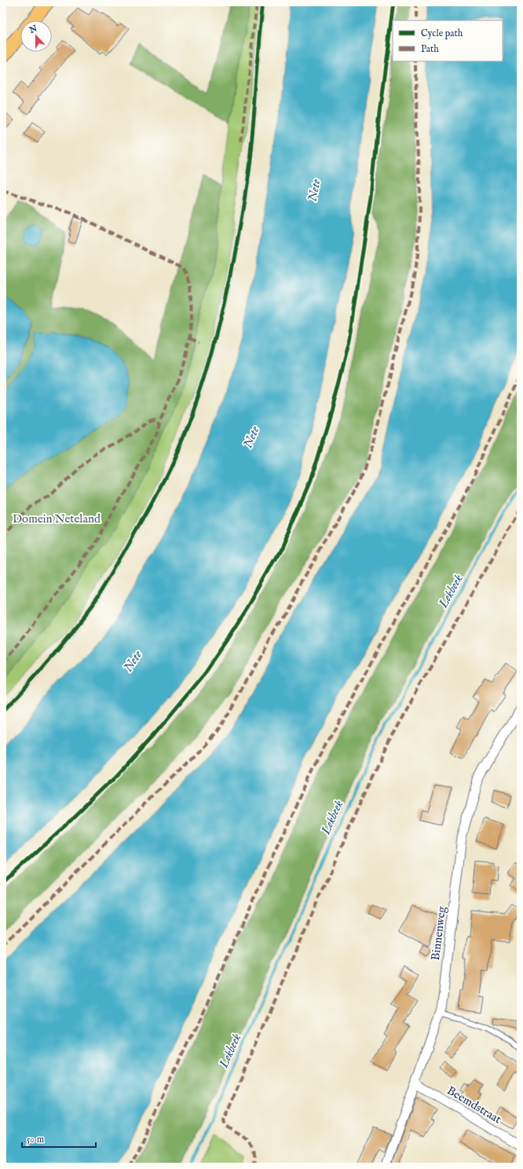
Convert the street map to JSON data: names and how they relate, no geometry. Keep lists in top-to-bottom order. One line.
{"streets":{"street":["Binnenweg","Beemdstraat"]},"crossings":[["Binnenweg","Beemdstraat"]],"water":["Nete","Lekbeek"],"parks":["Domein Neteland"],"legend":["Cycle path","Path"],"scale_bar":"50 m","north":"top"}
